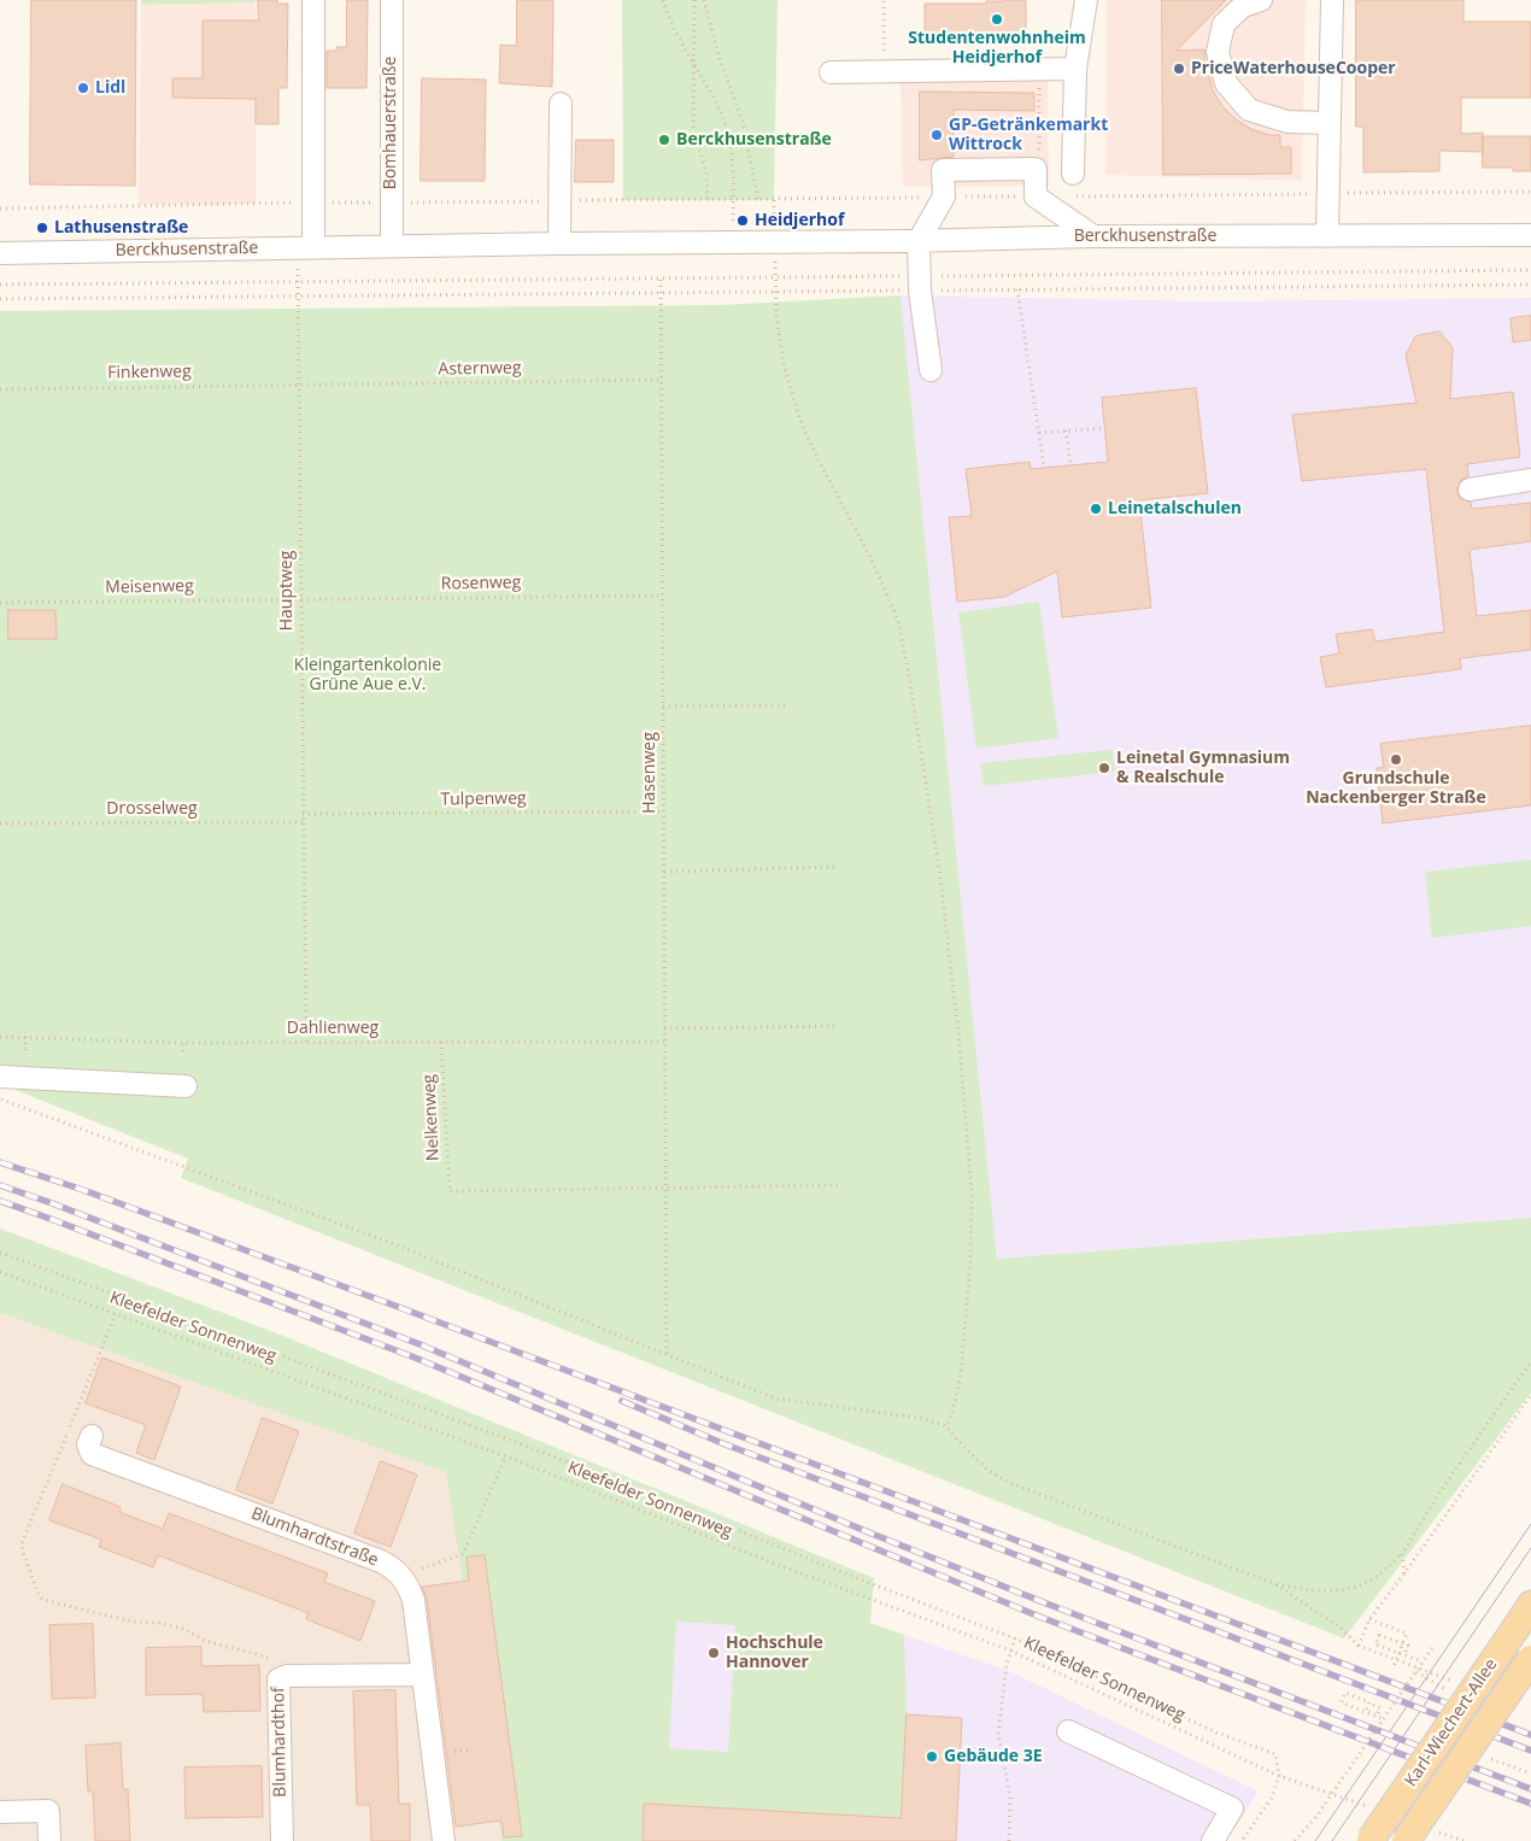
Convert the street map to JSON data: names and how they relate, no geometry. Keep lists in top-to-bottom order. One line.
{"streets":{"main road":["Karl-Wiechert-Allee"],"street":["Bomhauerstraße","Berckhusenstraße","Blumhardtstraße","Blumhardthof"],"path":["Asternweg","Finkenweg","Rosenweg","Meisenweg","Hauptweg","Hasenweg","Tulpenweg","Drosselweg","Dahlienweg","Nelkenweg","Kleefelder Sonnenweg"]},"crossings":[["Bomhauerstraße","Berckhusenstraße"],["Asternweg","Finkenweg"],["Asternweg","Hauptweg"],["Asternweg","Hasenweg"],["Finkenweg","Hauptweg"],["Rosenweg","Meisenweg"],["Rosenweg","Hauptweg"],["Rosenweg","Hasenweg"],["Meisenweg","Hauptweg"],["Hauptweg","Tulpenweg"],["Hauptweg","Drosselweg"],["Hauptweg","Dahlienweg"],["Hasenweg","Tulpenweg"],["Hasenweg","Dahlienweg"],["Hasenweg","Nelkenweg"],["Dahlienweg","Nelkenweg"]],"parks":["Kleingartenkolonie Grüne Aue e.V."],"places":["Studentenwohnheim Heidjerhof","PriceWaterhouseCooper","Lidl","GP-Getränkemarkt Wittrock","Berckhusenstraße","Heidjerhof","Lathusenstraße","Leinetalschulen","Grundschule Nackenberger Straße","Leinetal Gymnasium & Realschule","Hochschule Hannover","Gebäude 3E"]}
